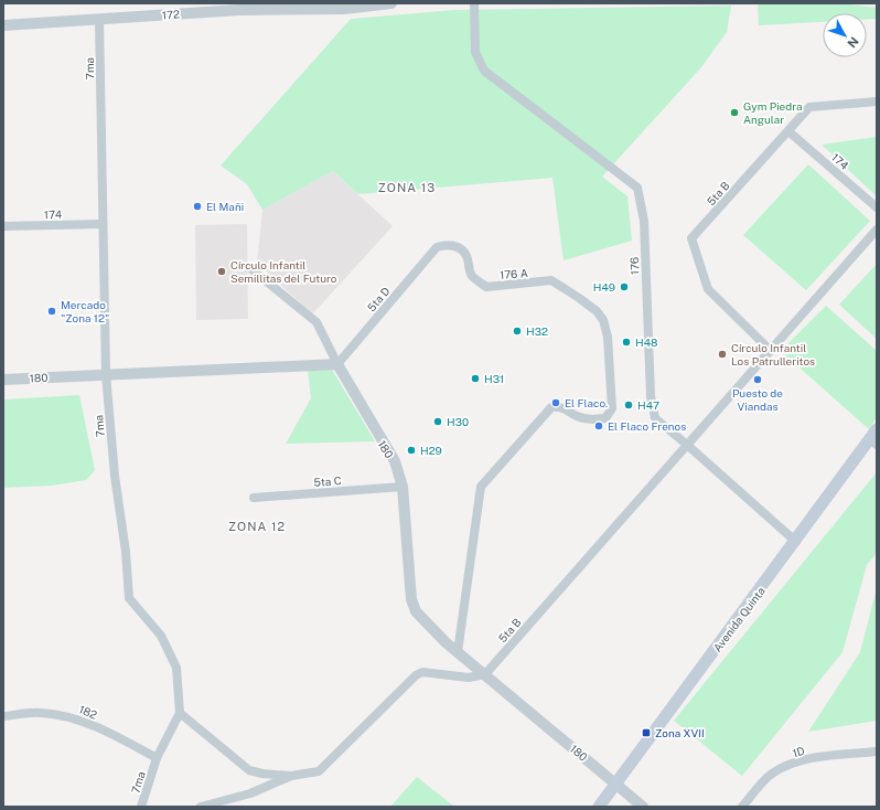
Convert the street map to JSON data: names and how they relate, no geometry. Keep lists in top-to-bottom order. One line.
{"streets":{"main road":["Avenida Quinta"],"street":["172","7ma","174","5ta B","176","176 A","5ta D","180","5ta C","182","1D"]},"crossings":[["172","7ma"],["7ma","174"],["7ma","180"],["7ma","182"],["174","5ta B"],["5ta B","176"],["5ta B","180"],["176","Avenida Quinta"],["176 A","5ta D"],["176 A","180"],["5ta D","180"],["180","5ta C"],["180","Avenida Quinta"]],"districts":["ZONA 13","ZONA 12"],"places":{"other":["Gym Piedra Angular","El Mañi","Círculo Infantil Semillitas del Futuro","H49","Mercado \"Zona 12\"","H32","H48","Círculo Infantil Los Patrulleritos","H31","Puesto de Viandas","El Flaco.","H47","H30","El Flaco Frenos","H29"],"transit":["Zona XVII"]},"north":"bottom right"}
